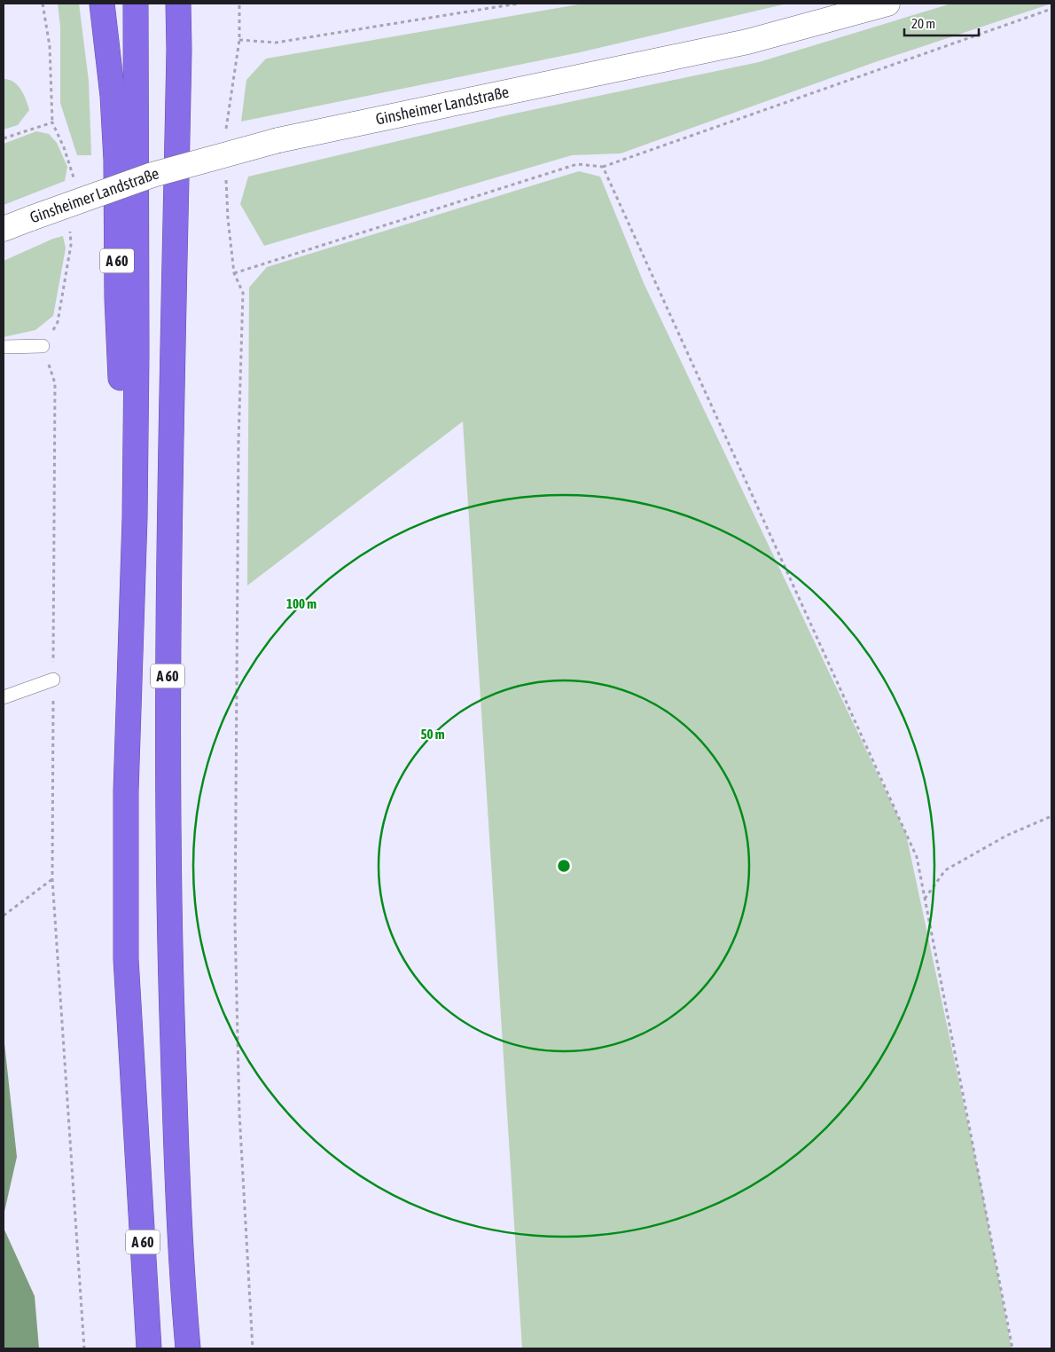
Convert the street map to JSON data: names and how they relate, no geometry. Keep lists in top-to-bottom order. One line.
{"streets":{"highway":["A 60"],"main road":["Ginsheimer Landstraße"]},"scale_bar":"20 m","rings":["100 m","50 m"]}
